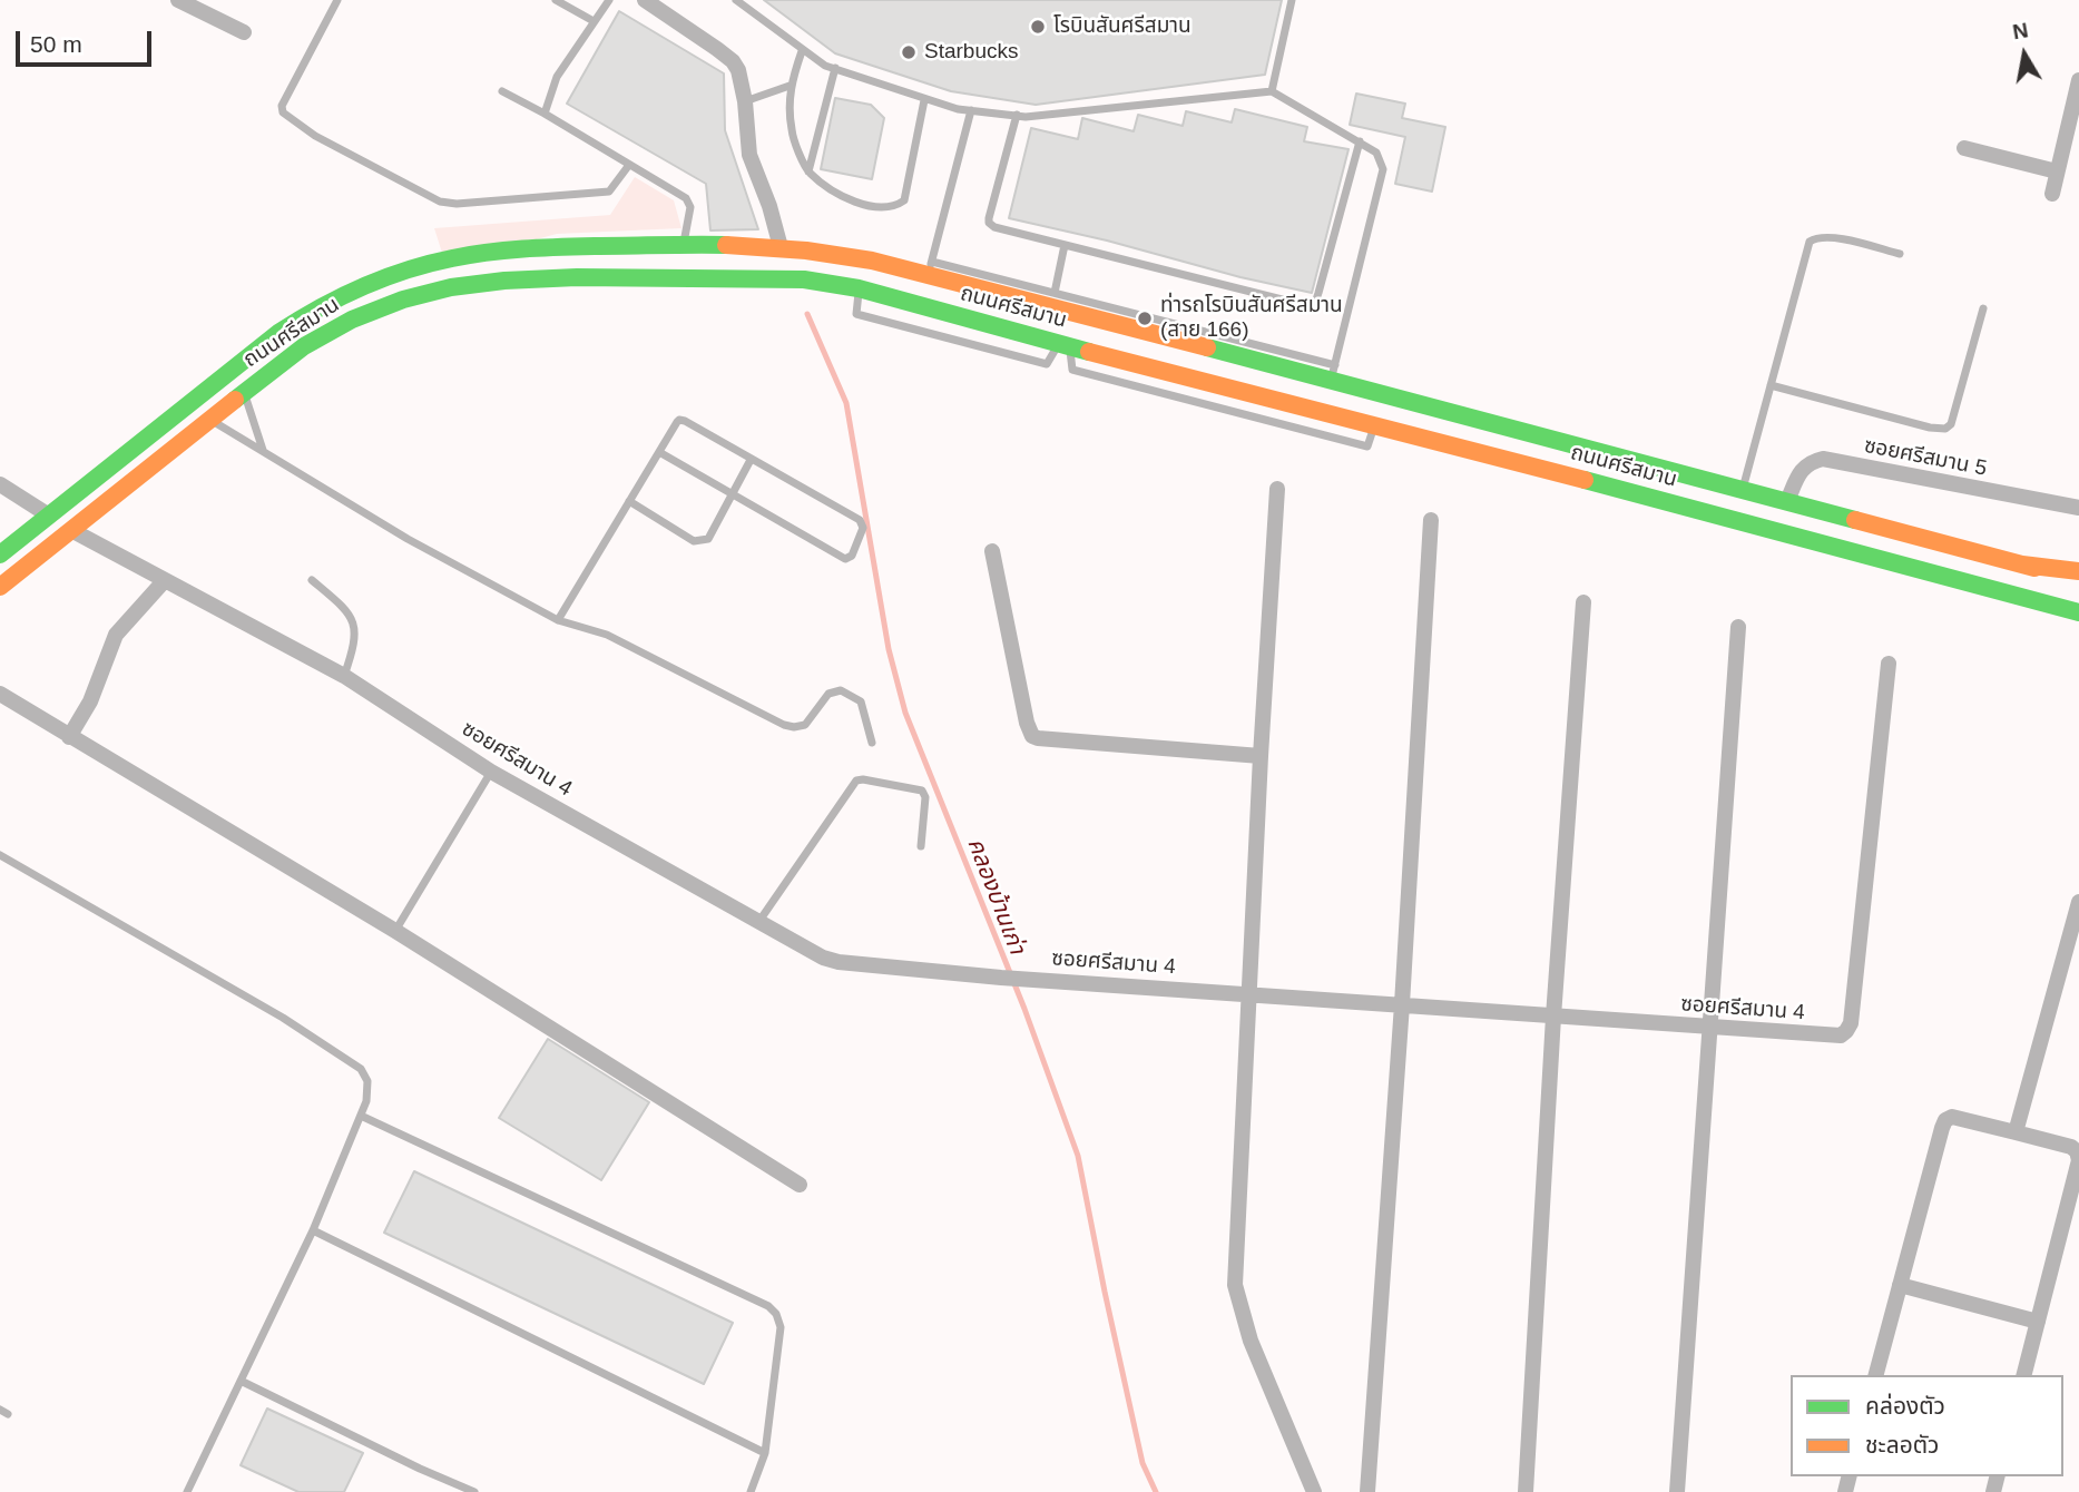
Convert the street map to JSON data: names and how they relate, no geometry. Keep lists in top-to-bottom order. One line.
{"streets":{"main road":["ถนนศรีสมาน"],"street":["ซอยศรีสมาน 5","ซอยศรีสมาน 4"]},"crossings":[["ถนนศรีสมาน","ซอยศรีสมาน 5"],["ถนนศรีสมาน","ซอยศรีสมาน 4"]],"water":["คลองบ้านเก่า"],"places":["โรบินสันศรีสมาน","Starbucks","ท่ารถโรบินสันศรีสมาน (สาย 166)"],"legend":["คล่องตัว","ชะลอตัว"],"scale_bar":"50 m","north":"top"}
